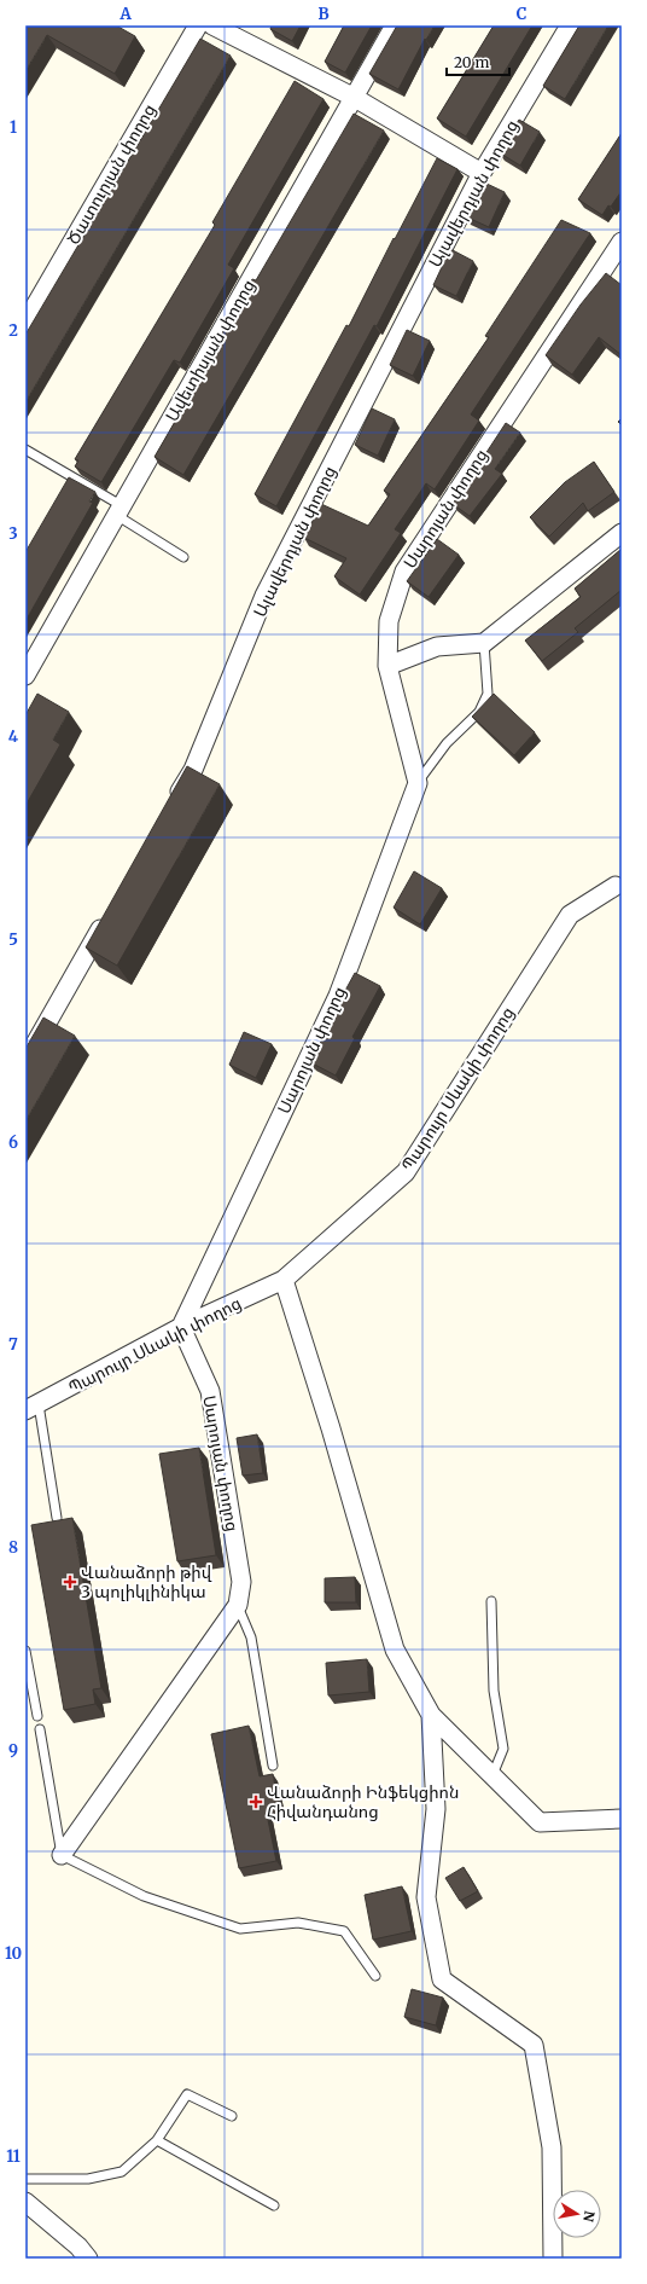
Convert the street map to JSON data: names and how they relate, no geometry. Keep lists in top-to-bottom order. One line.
{"streets":{"street":["Ծատուրյան փողոց","Ալավերդյան փողոց","Ավետիսյան փողոց","Սարոյան փողոց","Պարույր Սևակի փողոց"]},"crossings":[["Սարոյան փողոց","Պարույր Սևակի փողոց"]],"places":{"health":["Վանաձորի թիվ 3 պոլիկլինիկա","Վանաձորի Ինֆեկցիոն Հիվանդանոց"]},"scale_bar":"20 m","north":"right","grid":{"columns":["A","B","C"],"rows":["1","2","3","4","5","6","7","8","9","10","11"]}}
